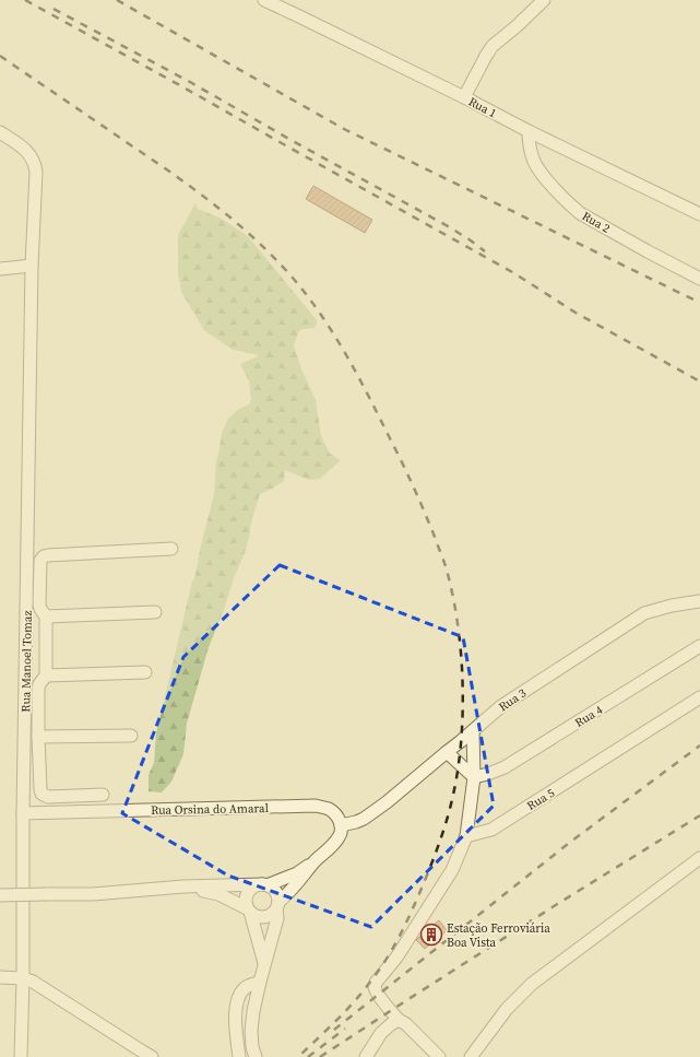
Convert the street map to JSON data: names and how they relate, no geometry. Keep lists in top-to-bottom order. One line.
{"streets":{"street":["Rua 1","Rua 2","Rua Manoel Tomaz","Rua 3","Rua 4","Rua 5","Rua Orsina do Amaral"]},"crossings":[["Rua 1","Rua 2"],["Rua Manoel Tomaz","Rua Orsina do Amaral"],["Rua 3","Rua Orsina do Amaral"]],"places":{"building":["Estação Ferroviária Boa Vista"]}}
